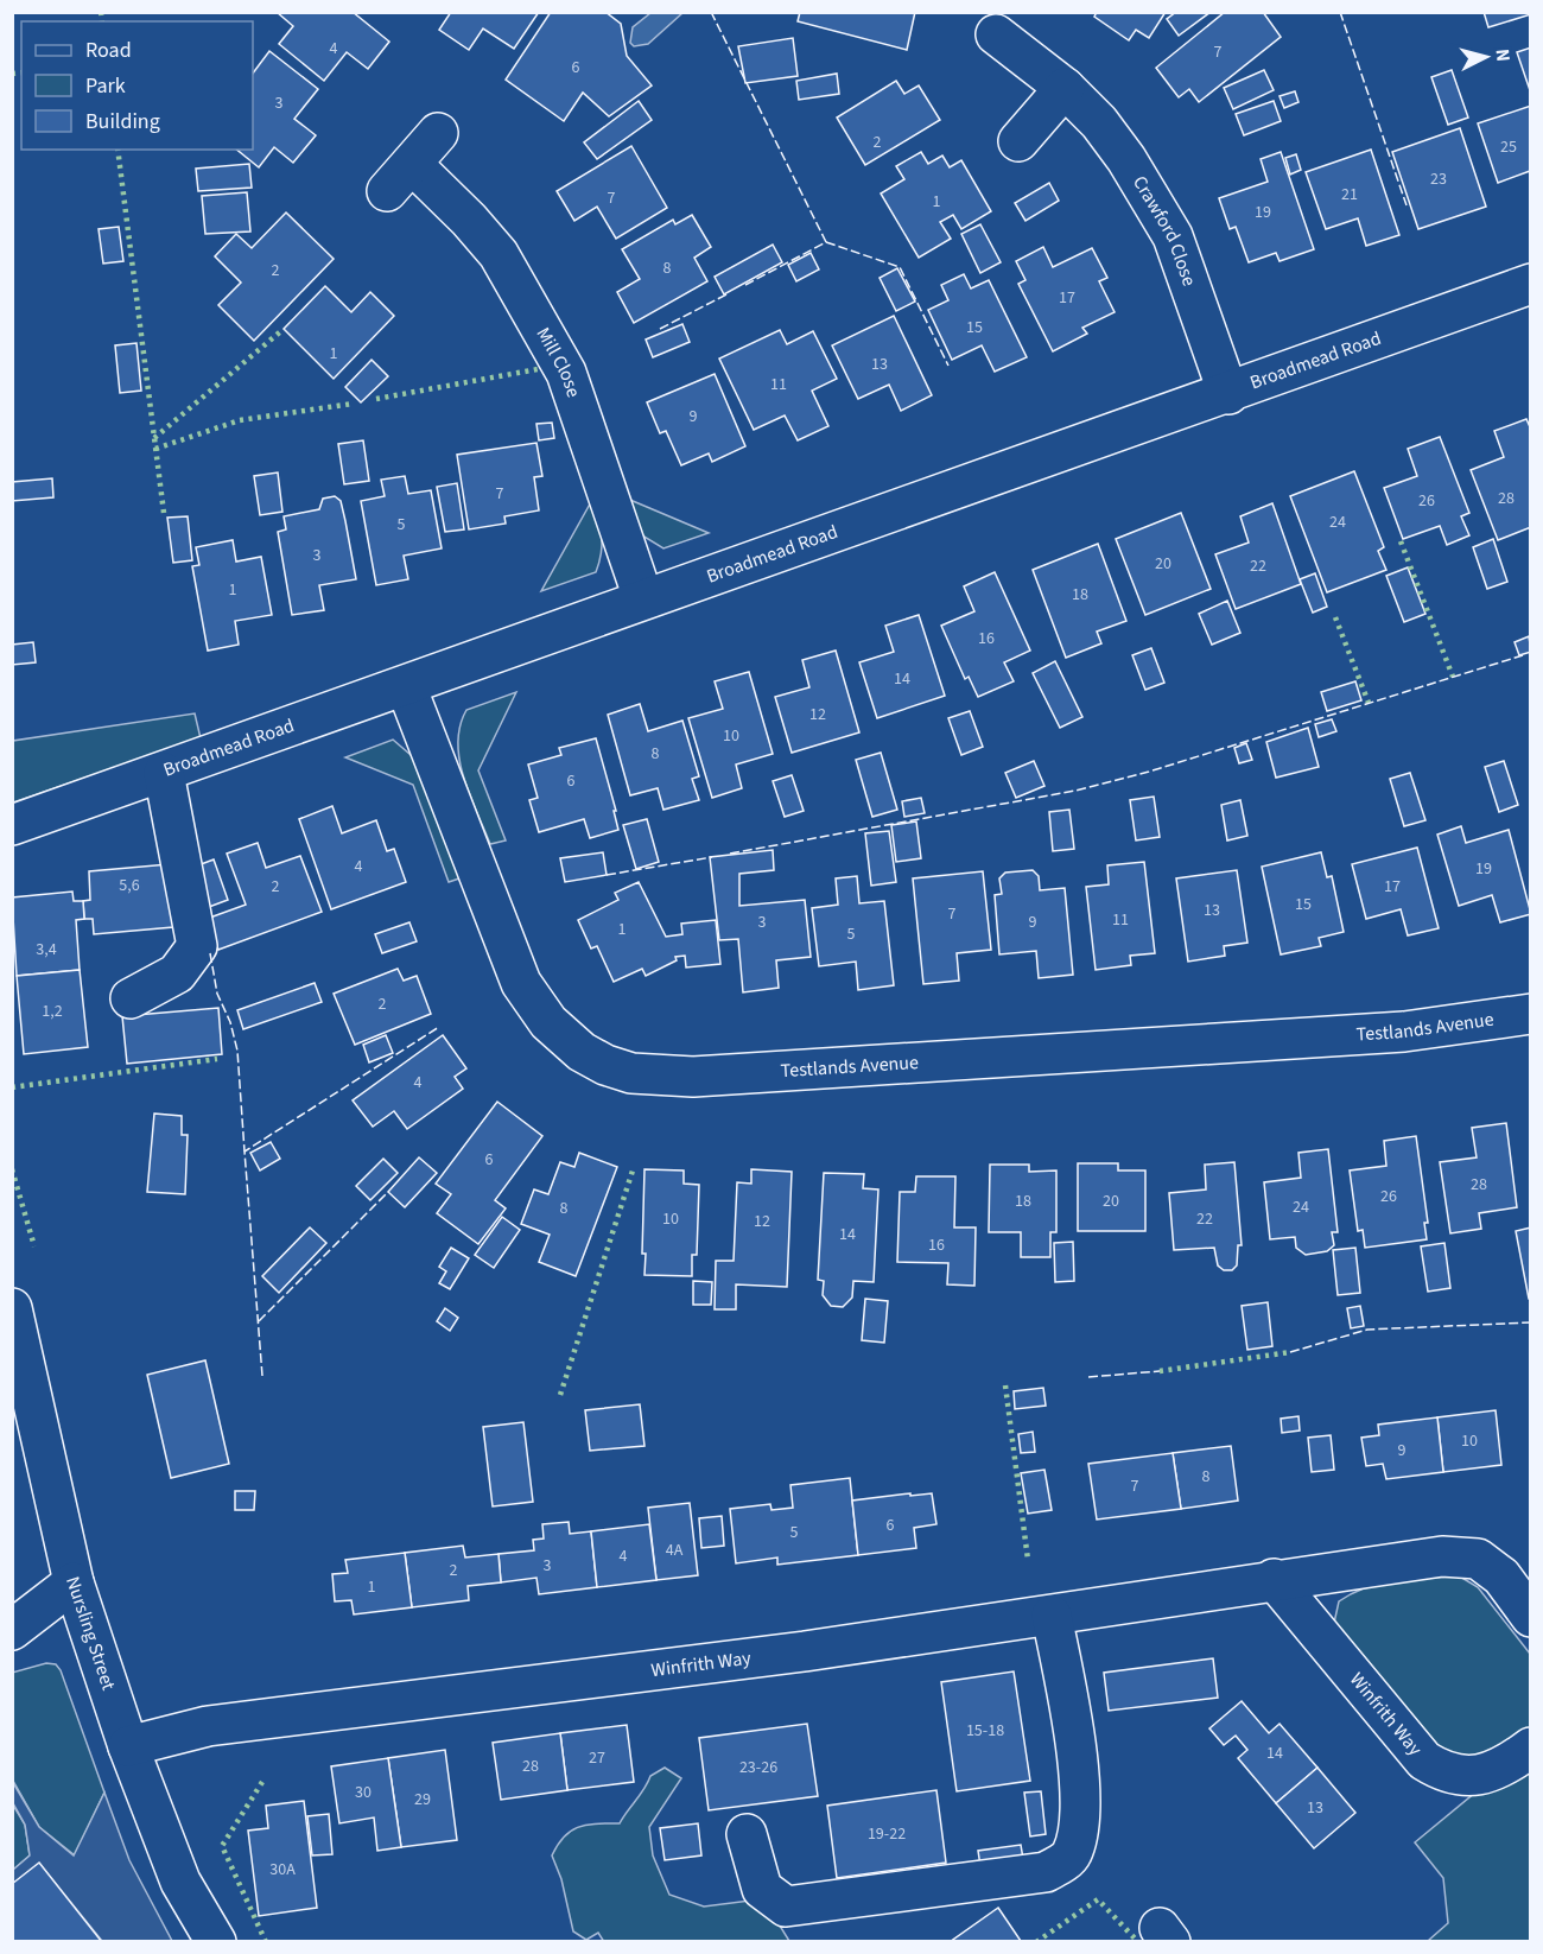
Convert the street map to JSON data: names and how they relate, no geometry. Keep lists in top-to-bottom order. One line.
{"streets":{"street":["Crawford Close","Broadmead Road","Mill Close","Testlands Avenue","Nursling Street","Winfrith Way"]},"crossings":[["Crawford Close","Broadmead Road"],["Broadmead Road","Mill Close"],["Broadmead Road","Testlands Avenue"],["Nursling Street","Winfrith Way"]],"house_numbers":["4","7","6","3","2","25","23","21","7","1","19","8","2","17","15","1","13","11","9","7","28","26","24","5","3","20","22","1","18","16","14","12","10","8","6","4","19","5,6","2","17","15","13","7","11","3","9","1","5","3,4","2","1,2","4","6","28","26","18","20","24","8","10","22","12","14","16","10","9","8","7","6","5","4A","4","3","2","1","15-18","14","27","28","23-26","30","29","13","19-22","30A"],"legend":["Road","Park","Building"],"north":"right"}
